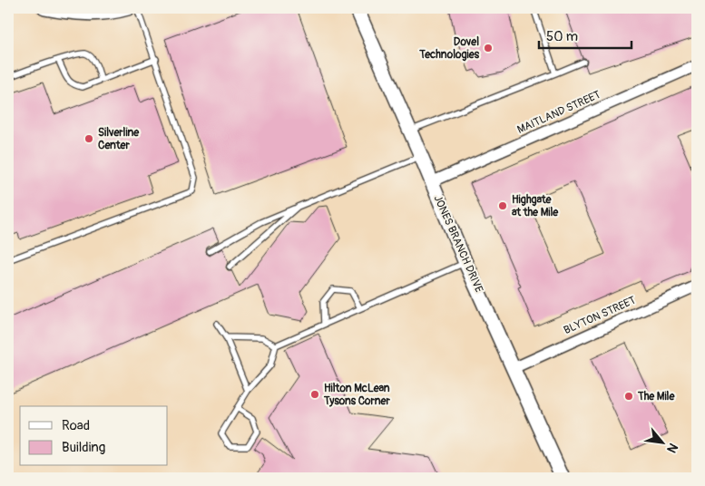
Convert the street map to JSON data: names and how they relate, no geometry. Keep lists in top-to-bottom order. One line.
{"streets":{"street":["MAITLAND STREET","JONES BRANCH DRIVE","BLYTON STREET"]},"crossings":[["MAITLAND STREET","JONES BRANCH DRIVE"],["JONES BRANCH DRIVE","BLYTON STREET"]],"places":["Dovel Technologies","Silverline Center","Highgate at the Mile","Hilton McLean Tysons Corner","The Mile"],"legend":["Road","Building"],"scale_bar":"50 m","north":"bottom right"}
